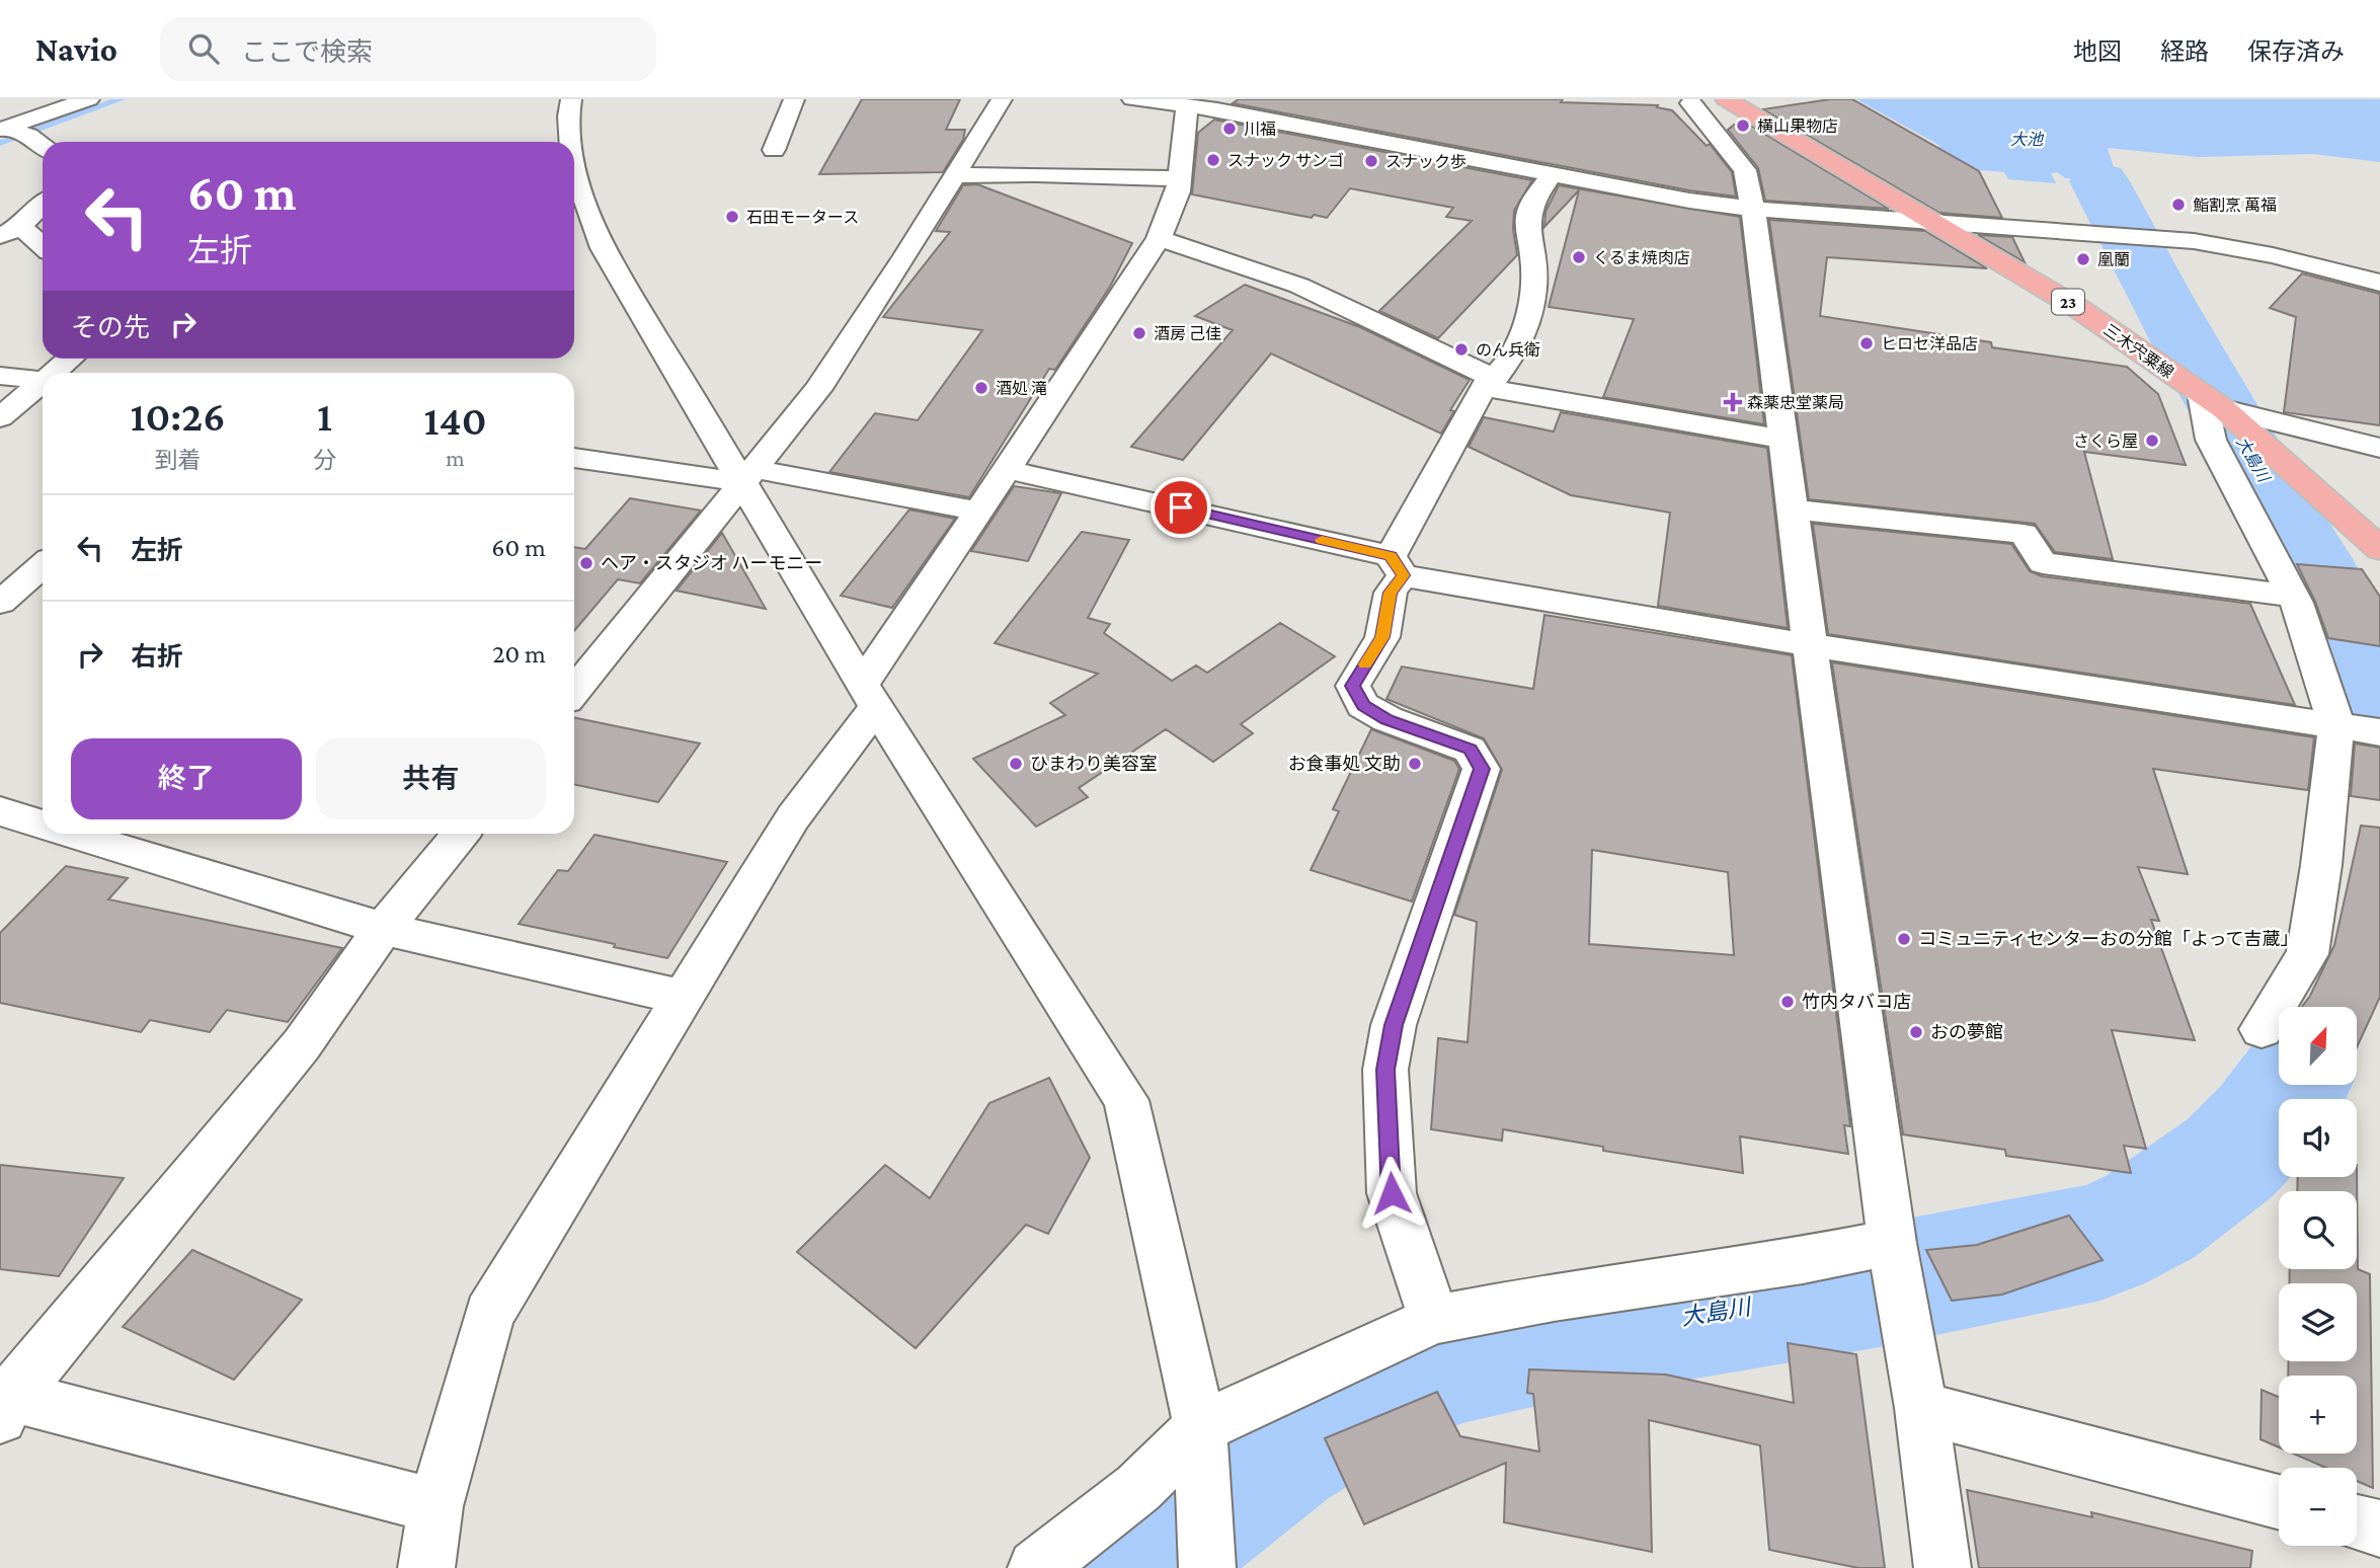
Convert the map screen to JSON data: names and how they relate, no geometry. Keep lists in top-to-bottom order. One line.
{"streets":{"main road":["23","三木宍粟線"]},"water":["大池","大島川"],"places":{"other":["横山果物店","川福","スナック サンゴ","スナック歩","鮨割烹 萬福","石田モータース","くるま焼肉店","凰蘭","酒房 己佳","ヒロセ洋品店","のん兵衛","酒処 滝","さくら屋","ヘア・スタジオ ハーモニー","ひまわり美容室","お食事処 文助","コミュニティセンターおの分館「よって吉蔵」","竹内タバコ店","おの夢館"],"health":["森薬忠堂薬局"]},"north":"top right","page":{"header":"Navio","search":"ここで検索","nav":["地図","経路","保存済み"],"turn":["60 m","左折"],"then":"その先","eta":["10:26","到着","1","分","140","m"],"list":[{"name":"左折","value":"60 m"},{"name":"右折","value":"20 m"}],"buttons":["終了","共有"],"map_buttons":["+","−"]}}
